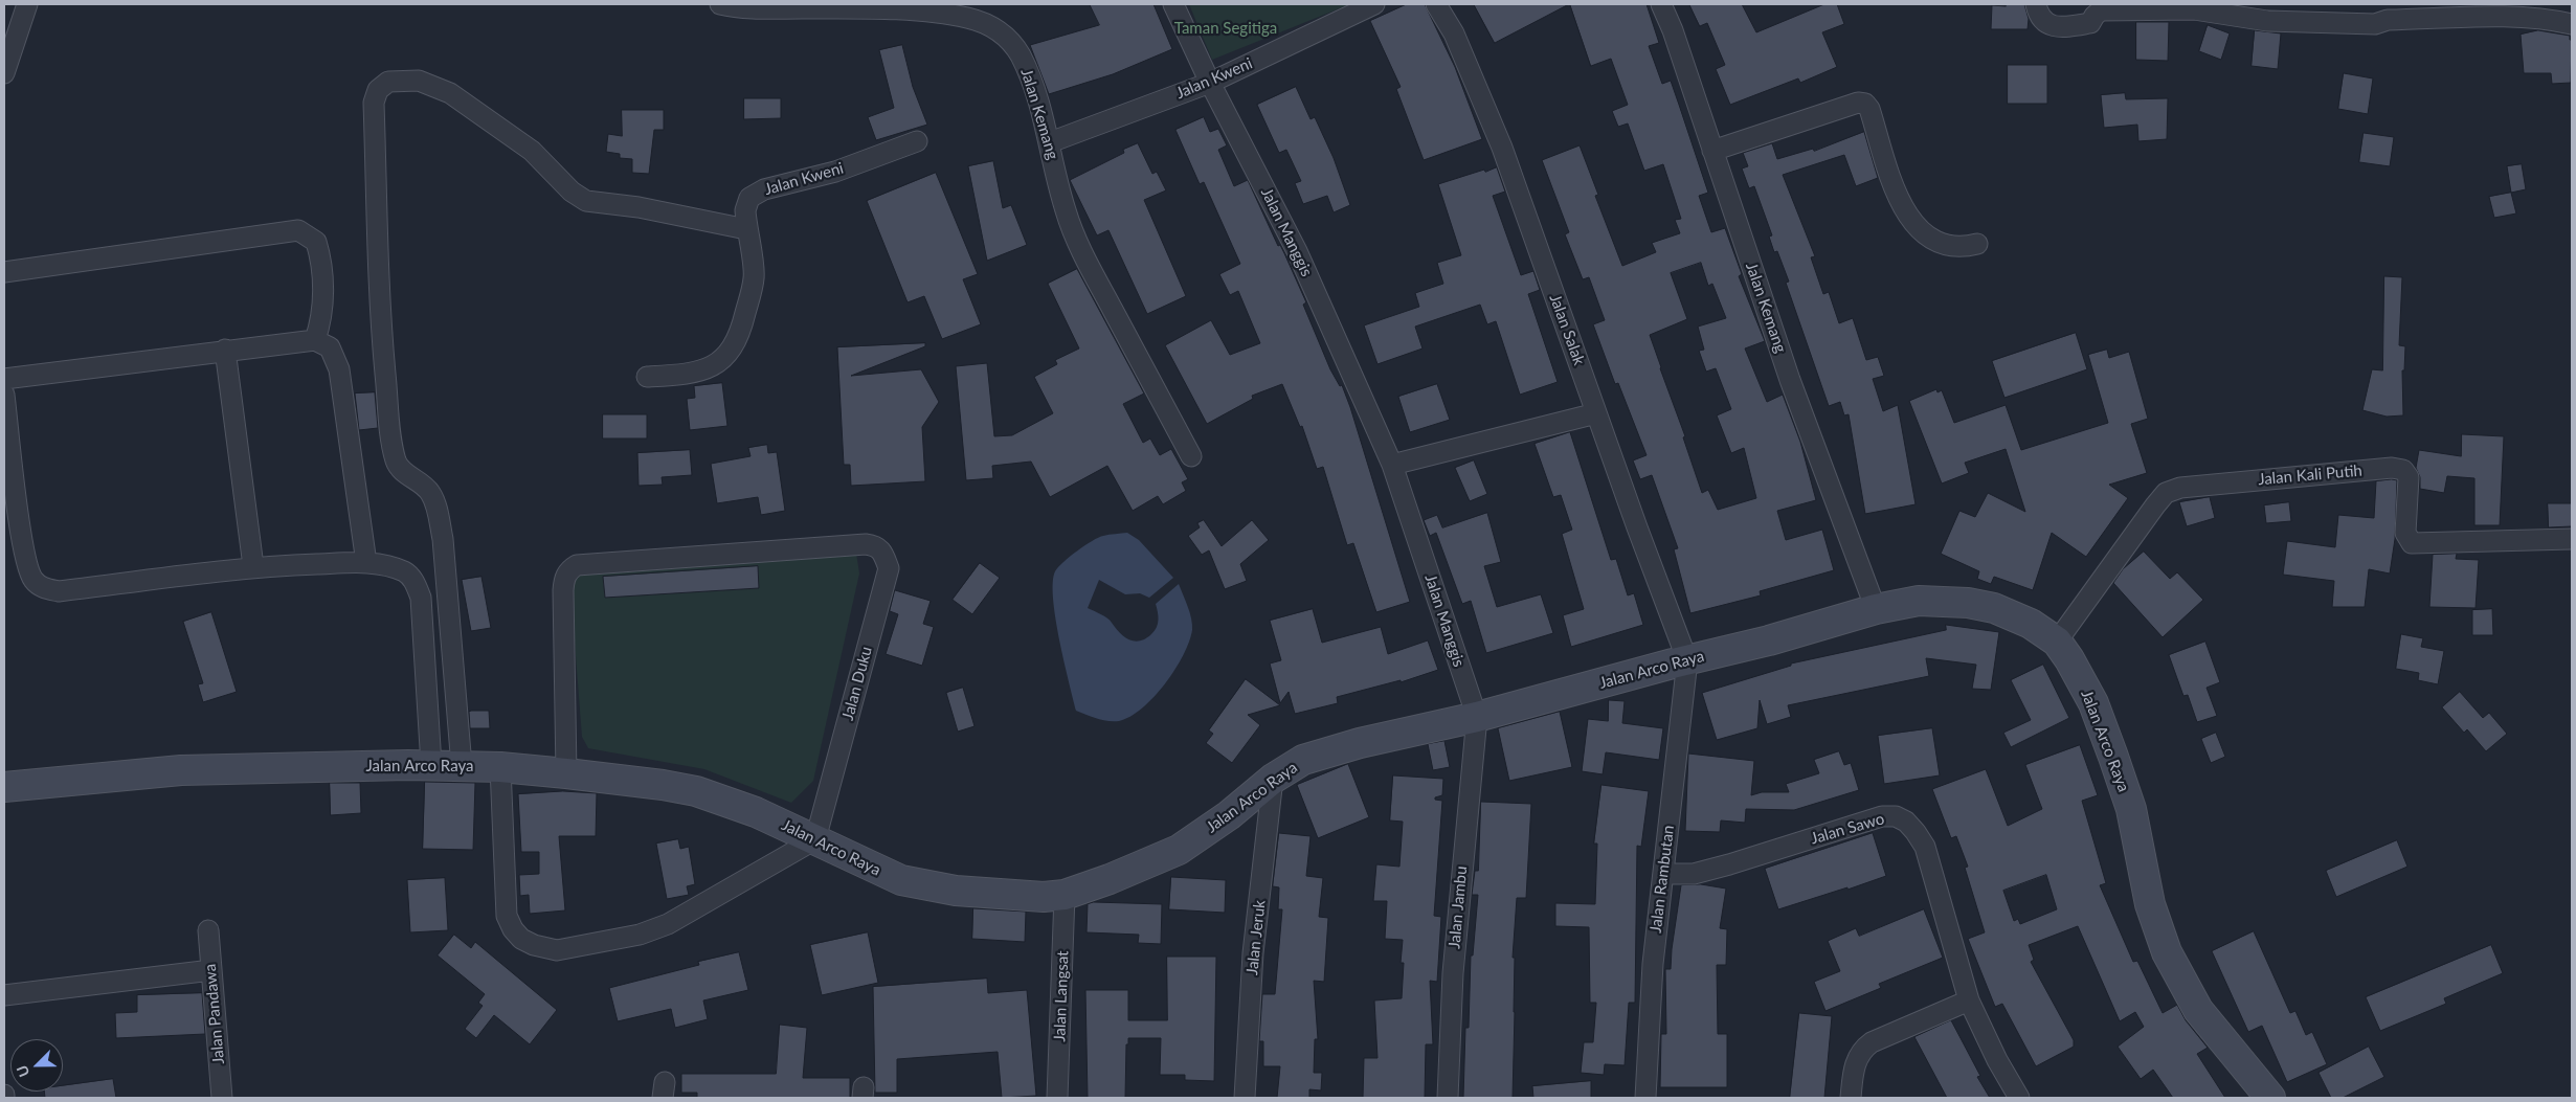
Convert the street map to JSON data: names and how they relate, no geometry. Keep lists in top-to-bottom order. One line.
{"streets":{"main road":["Jalan Arco Raya"],"street":["Jalan Kweni","Jalan Kemang","Jalan Manggis","Jalan Salak","Jalan Kali Putih","Jalan Duku","Jalan Sawo","Jalan Rambutan","Jalan Jambu","Jalan Jeruk","Jalan Langsat","Jalan Pandawa"]},"crossings":[["Jalan Kweni","Jalan Kemang"],["Jalan Kweni","Jalan Manggis"],["Jalan Kemang","Jalan Arco Raya"],["Jalan Manggis","Jalan Arco Raya"],["Jalan Manggis","Jalan Jambu"],["Jalan Salak","Jalan Arco Raya"],["Jalan Salak","Jalan Rambutan"],["Jalan Kali Putih","Jalan Arco Raya"],["Jalan Arco Raya","Jalan Duku"],["Jalan Arco Raya","Jalan Rambutan"],["Jalan Arco Raya","Jalan Jambu"],["Jalan Arco Raya","Jalan Jeruk"],["Jalan Arco Raya","Jalan Langsat"],["Jalan Sawo","Jalan Rambutan"]],"parks":["Taman Segitiga"],"north":"bottom left"}
